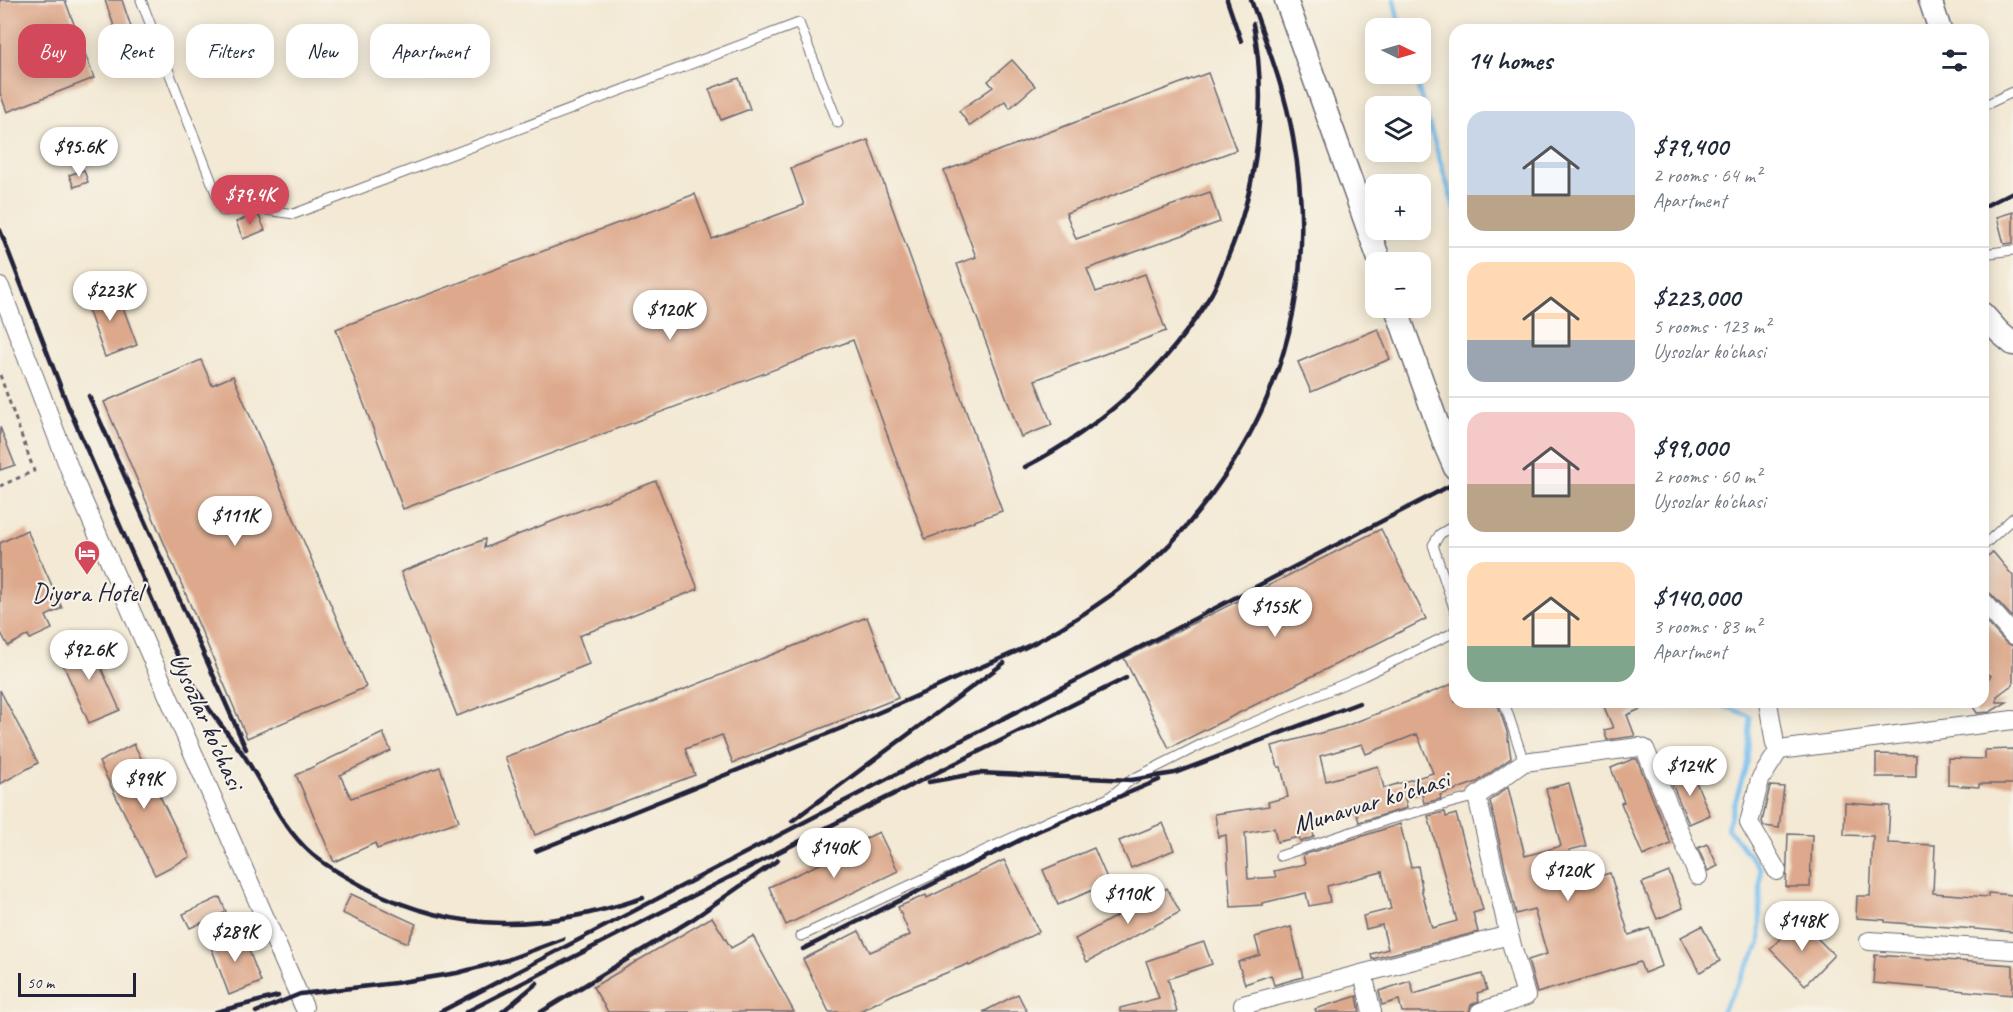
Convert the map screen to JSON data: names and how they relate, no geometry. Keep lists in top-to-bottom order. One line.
{"streets":{"street":["Uysozlar ko'chasi","Munavvar ko'chasi"]},"places":{"hotel":["Diyora Hotel"]},"scale_bar":"50 m","north":"right","page":{"map_buttons":["+","−"],"chip":["Buy","Rent","Filters","New","Apartment"],"heading":"14 homes","list":[{"name":"$79,400","note":"2 rooms · 64 m² · Apartment"},{"name":"$223,000","note":"5 rooms · 123 m² · Uysozlar ko'chasi"},{"name":"$99,000","note":"2 rooms · 60 m² · Uysozlar ko'chasi"},{"name":"$140,000","note":"3 rooms · 83 m² · Apartment"}],"price":["$95.6K","$79.4K","$223K","$120K","$111K","$155K","$92.6K","$124K","$99K","$140K","$120K","$110K","$148K","$289K"],"scale":"50 m"}}
